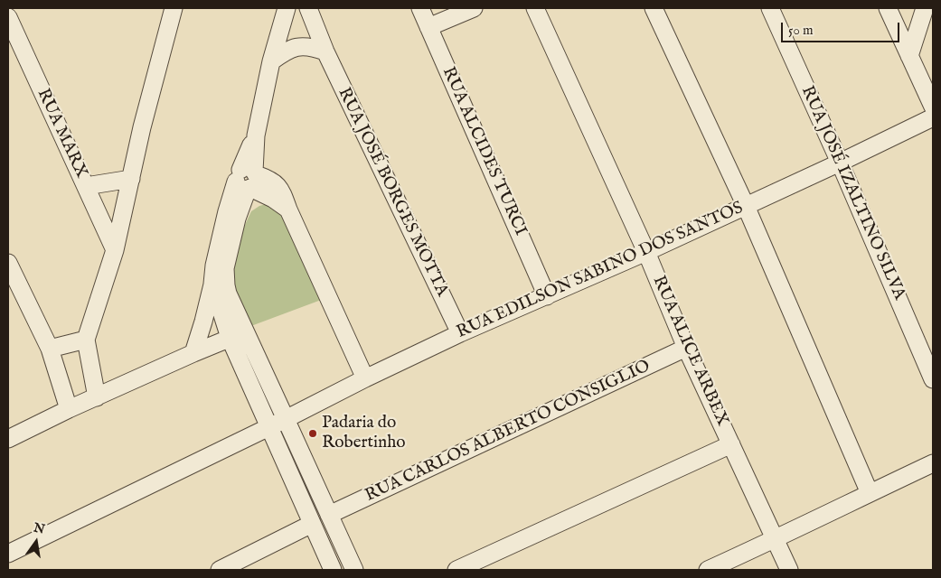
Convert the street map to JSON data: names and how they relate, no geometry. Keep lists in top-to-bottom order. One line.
{"streets":{"street":["RUA MARX","RUA ALCIDES TURCI","RUA JOSÉ BORGES MOTTA","RUA JOSÉ IZALTINO SILVA","RUA EDILSON SABINO DOS SANTOS","RUA ALICE ARBEX","RUA CARLOS ALBERTO CONSIGLIO"]},"crossings":[["RUA ALCIDES TURCI","RUA EDILSON SABINO DOS SANTOS"],["RUA JOSÉ BORGES MOTTA","RUA EDILSON SABINO DOS SANTOS"],["RUA JOSÉ IZALTINO SILVA","RUA EDILSON SABINO DOS SANTOS"],["RUA EDILSON SABINO DOS SANTOS","RUA ALICE ARBEX"],["RUA ALICE ARBEX","RUA CARLOS ALBERTO CONSIGLIO"]],"places":["Padaria do Robertinho"],"scale_bar":"50 m","north":"top"}
